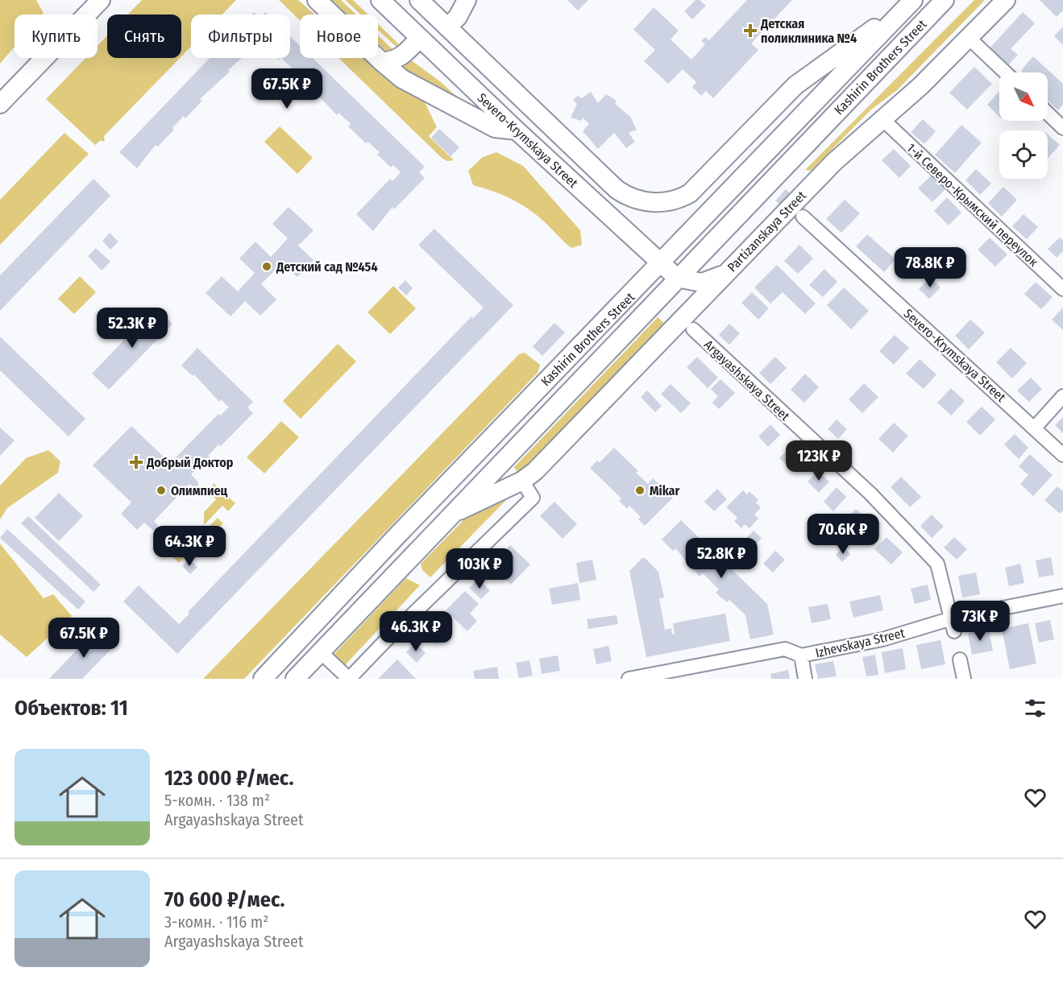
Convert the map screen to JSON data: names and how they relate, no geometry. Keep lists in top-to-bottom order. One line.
{"streets":{"main road":["Kashirin Brothers Street","Severo-Krymskaya Street","Partizanskaya Street"],"street":["1-й Северо-Крымский переулок","Argayashskaya Street","Izhevskaya Street"]},"crossings":[["Kashirin Brothers Street","Severo-Krymskaya Street"],["1-й Северо-Крымский переулок","Partizanskaya Street"],["Argayashskaya Street","Izhevskaya Street"]],"places":{"health":["Детская поликлиника №4","Добрый Доктор"],"other":["Детский сад №454","Олимпиец","Mikar"]},"north":"bottom right","page":{"chip":["Купить","Снять","Фильтры","Новое"],"price":["67.5K ₽","78.8K ₽","52.3K ₽","123K ₽","70.6K ₽","64.3K ₽","52.8K ₽","103K ₽","73K ₽","46.3K ₽","67.5K ₽"],"heading":"Объектов: 11","list":[{"name":"123 000 ₽/мес.","note":"5-комн. · 138 m² · Argayashskaya Street"},{"name":"70 600 ₽/мес.","note":"3-комн. · 116 m² · Argayashskaya Street"}]}}
